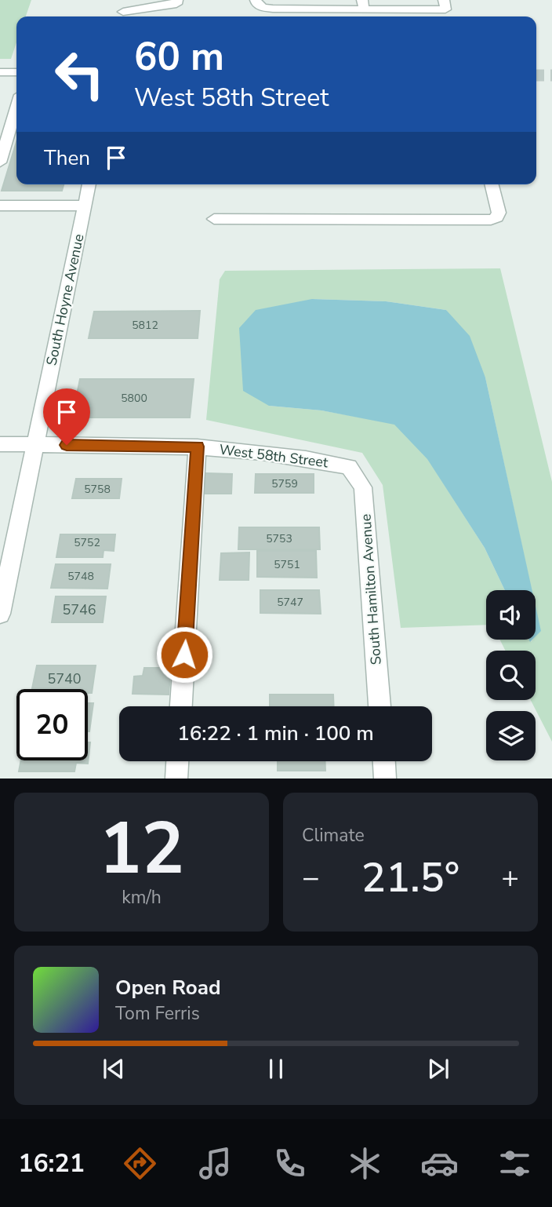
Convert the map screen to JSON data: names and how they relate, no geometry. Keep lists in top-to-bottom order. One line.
{"streets":{"street":["South Hoyne Avenue","West 58th Street","South Hamilton Avenue"]},"crossings":[["South Hoyne Avenue","West 58th Street"],["West 58th Street","South Hamilton Avenue"]],"house_numbers":["5812","5800","5759","5758","5753","5752","5751","5748","5747","5746","5740"],"page":{"turn":["60 m","West 58th Street"],"then":"Then","limit":"20","trip":"16:22 · 1 min · 100 m","tile":[["12","km/h"],"Climate"],"heat":["−","21.5°","+"],"song":["Open Road","Tom Ferris"],"tabs":"16:21"}}
